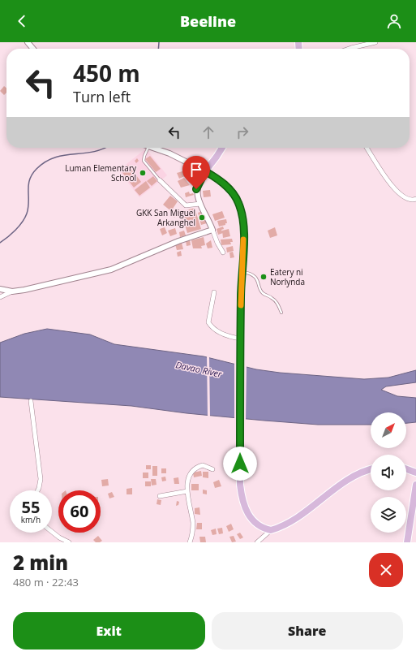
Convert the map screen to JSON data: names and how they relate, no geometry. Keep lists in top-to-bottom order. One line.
{"water":["Davao River"],"places":["Luman Elementary School","GKK San Miguel Arkanghel","Eatery ni Norlynda"],"north":"top right","page":{"header":"Beeline","turn":["450 m","Turn left"],"speed":"55 km/h","limit":"60","heading":["2 min","480 m · 22:43"],"buttons":["Exit","Share"]}}
